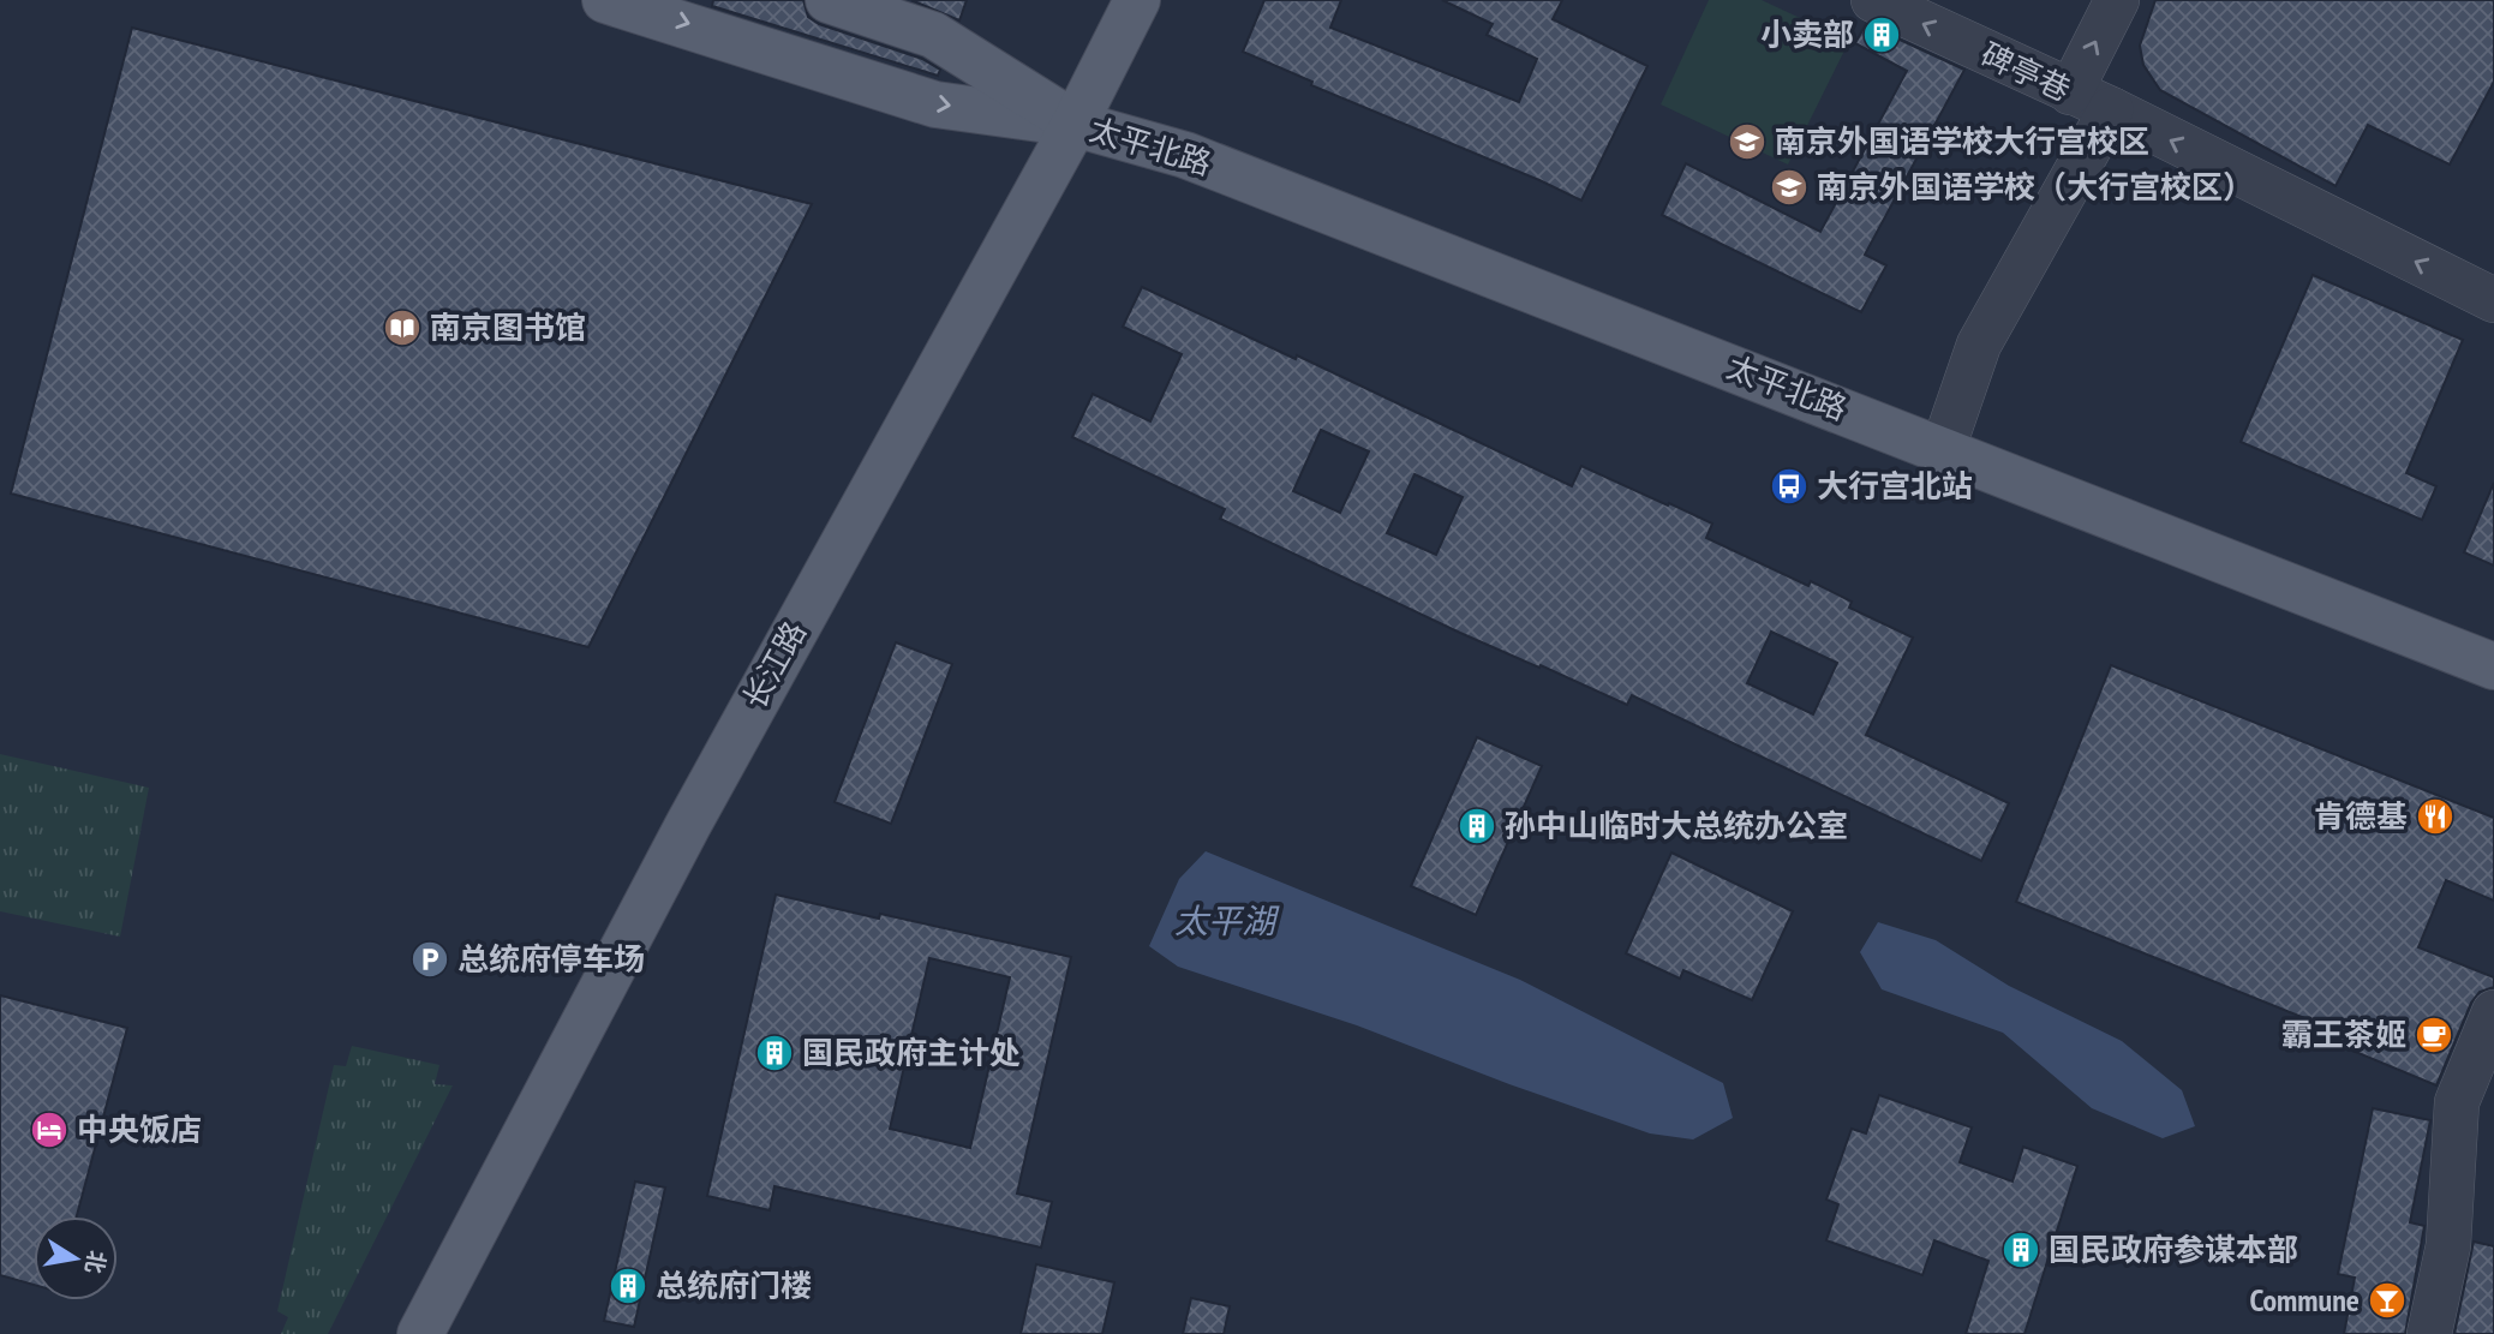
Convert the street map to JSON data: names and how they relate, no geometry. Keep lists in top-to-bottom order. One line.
{"streets":{"main road":["太平北路","长江路"],"street":["碑亭巷"]},"crossings":[["太平北路","长江路"]],"one_way":["碑亭巷"],"water":["太平湖"],"places":{"building":["小卖部","孙中山临时大总统办公室","国民政府主计处","国民政府参谋本部","总统府门楼"],"school or university":["南京外国语学校大行宫校区","南京外国语学校（大行宫校区）"],"library":["南京图书馆"],"bus stop":["大行宫北站"],"restaurant":["肯德基"],"parking":["总统府停车场"],"cafe":["霸王茶姬"],"hotel":["中央饭店"],"bar":["Commune"]},"north":"right"}
